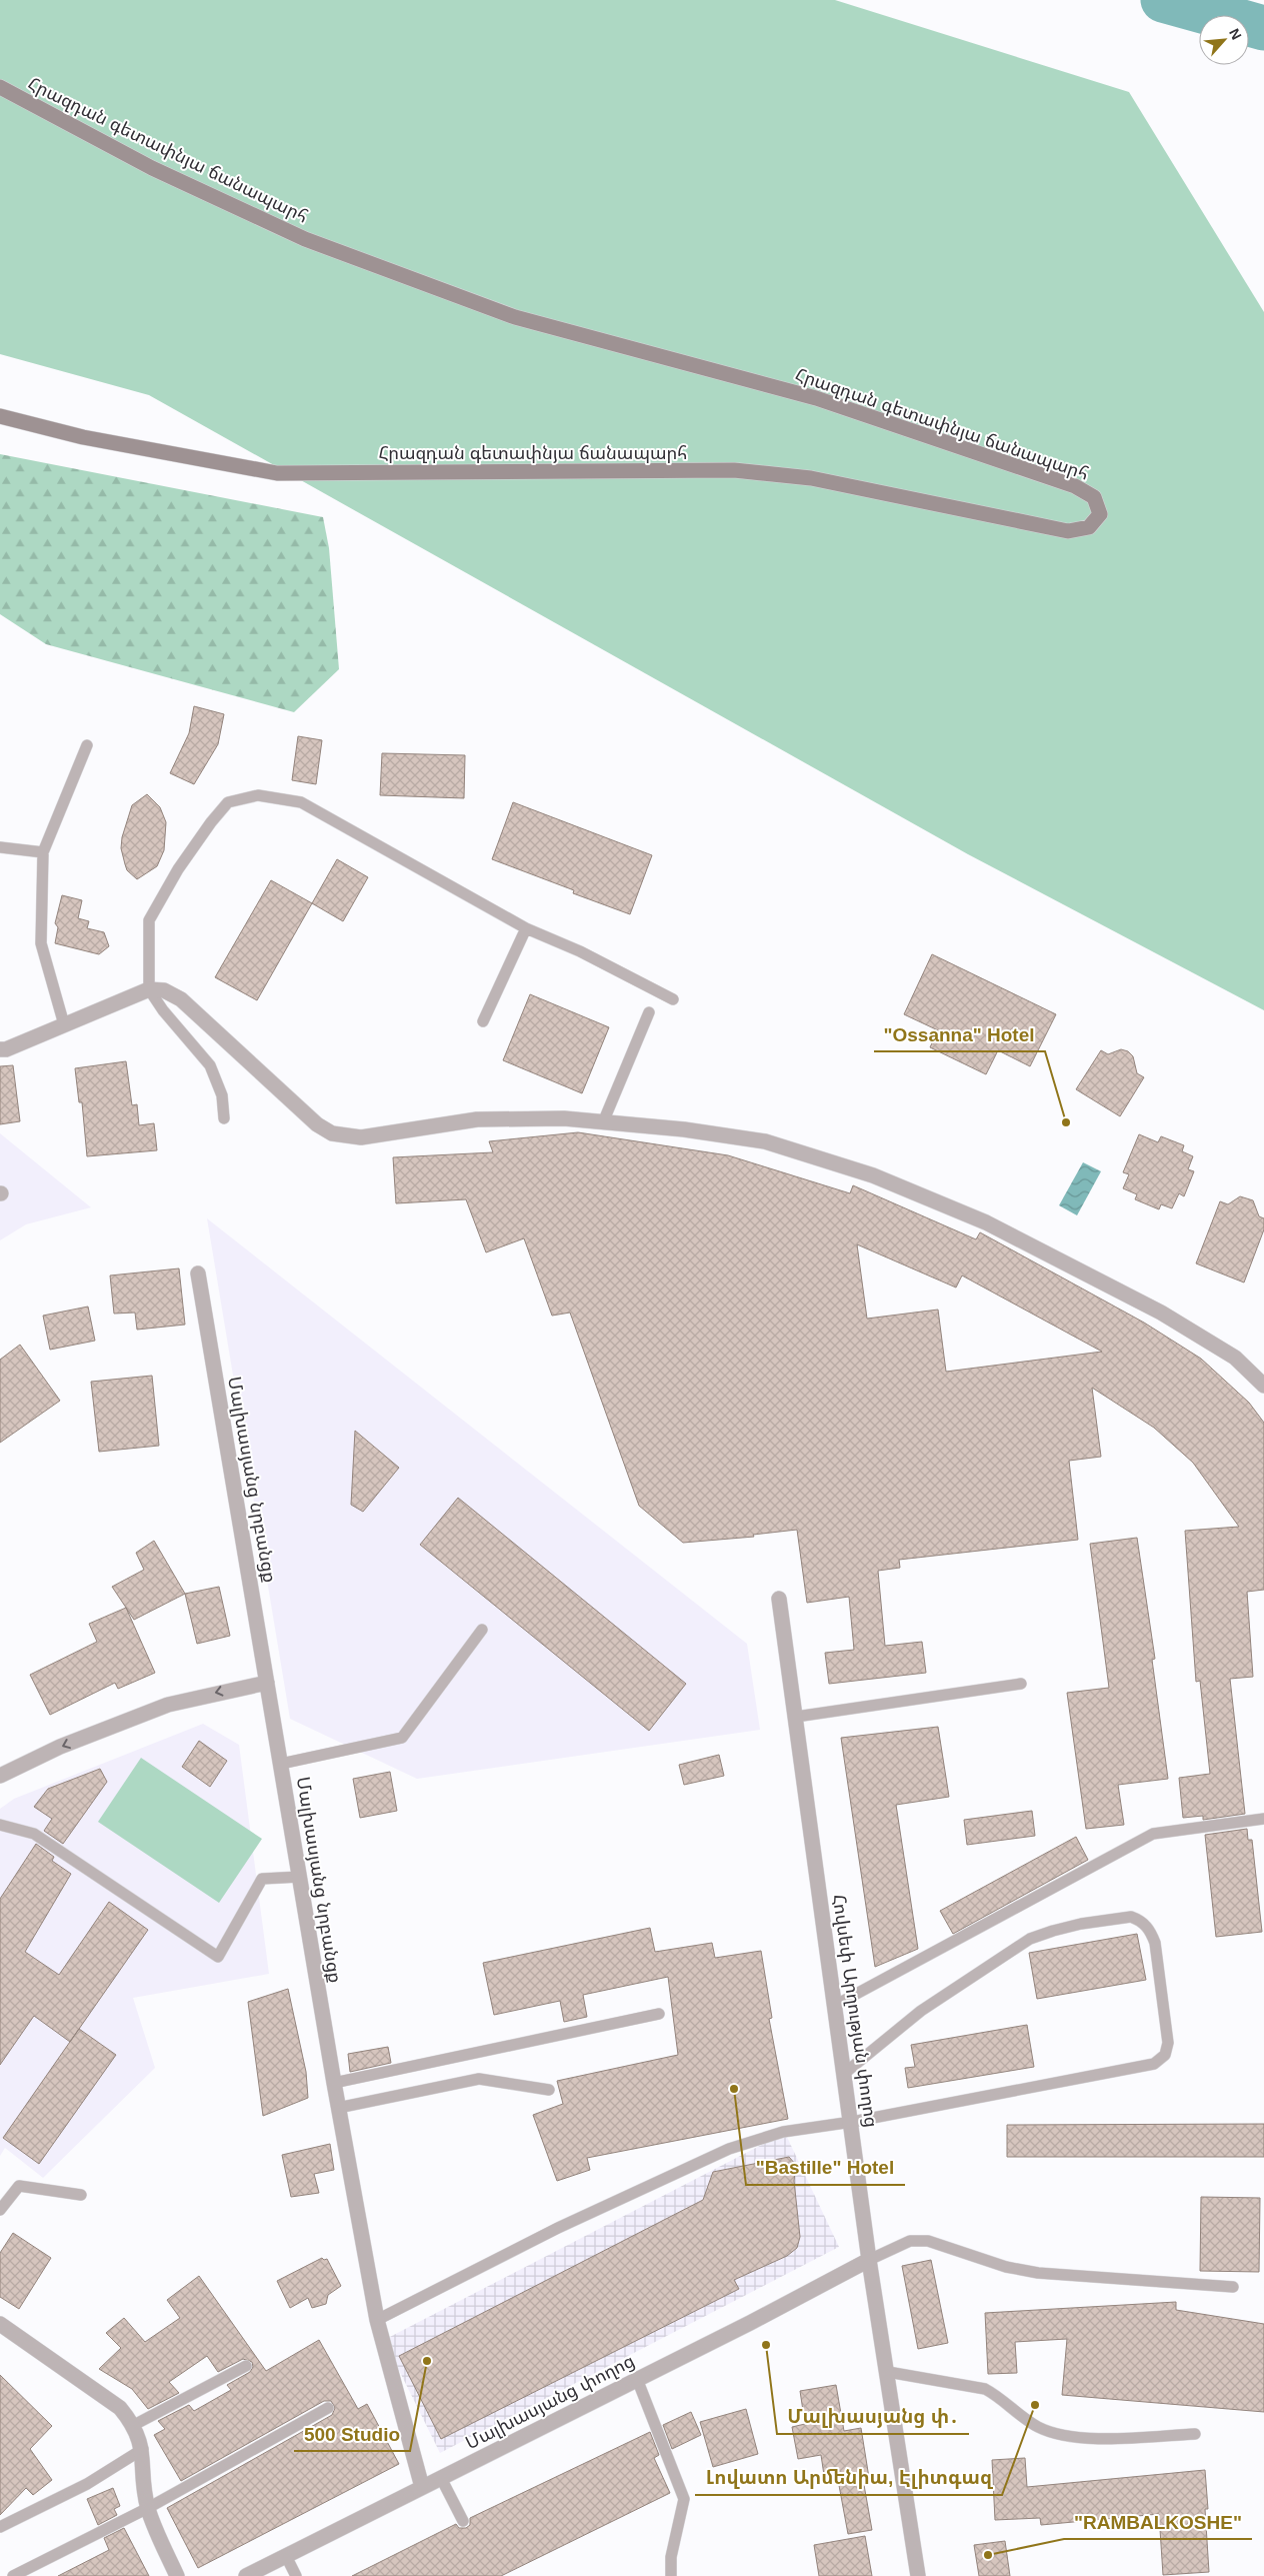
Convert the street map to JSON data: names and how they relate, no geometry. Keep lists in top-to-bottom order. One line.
{"streets":{"street":["Հրազդան գետափնյա ճանապարհ","Մալխասյանց նրբանցք","Հովսեփ Արղության փողոց","Մալխասյանց փողոց"]},"crossings":[["Մալխասյանց նրբանցք","Մալխասյանց փողոց"],["Հովսեփ Արղության փողոց","Մալխասյանց փողոց"]],"places":["\"Ossanna\" Hotel","\"Bastille\" Hotel","Մալխասյանց փ․","500 Studio","Լովատո Արմենիա, Էլիտգազ","\"RAMBALKOSHE\""],"north":"top right"}
